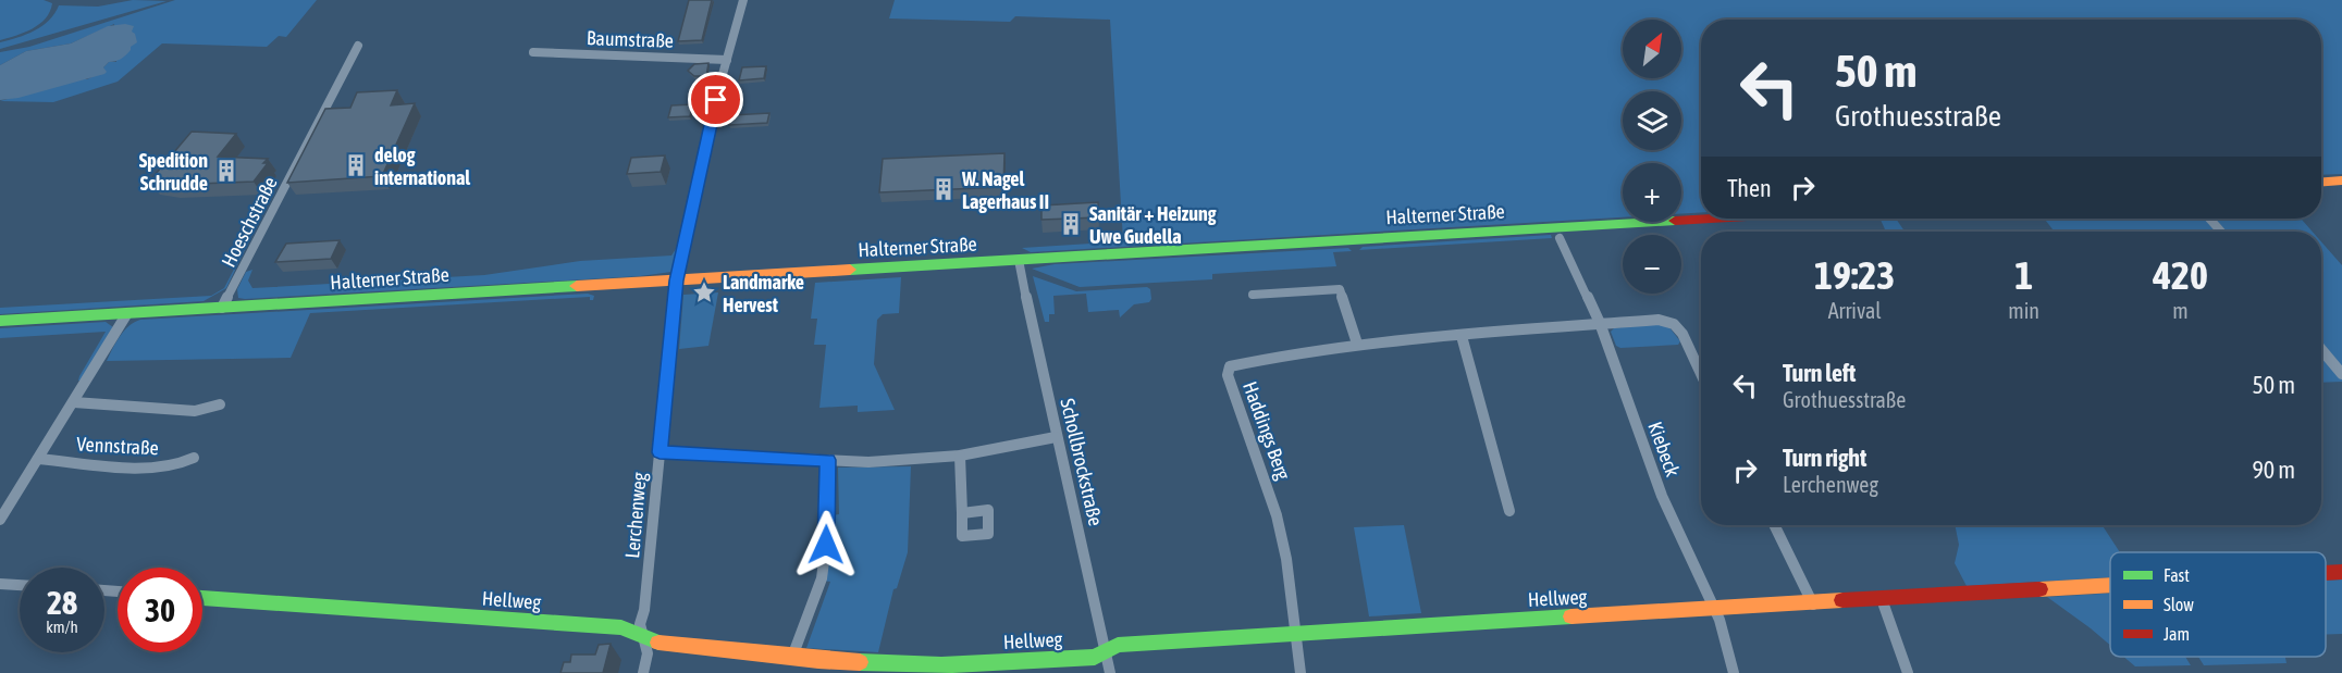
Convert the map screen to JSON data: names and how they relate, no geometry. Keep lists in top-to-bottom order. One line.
{"streets":{"main road":["Halterner Straße","Hellweg"],"street":["Baumstraße","Hoeschstraße","Haddings Berg","Vennstraße","Kiebeck","Schollbrockstraße","Lerchenweg"]},"crossings":[["Baumstraße","Lerchenweg"],["Halterner Straße","Hoeschstraße"],["Halterner Straße","Vennstraße"],["Halterner Straße","Schollbrockstraße"],["Halterner Straße","Lerchenweg"],["Haddings Berg","Kiebeck"],["Haddings Berg","Hellweg"],["Kiebeck","Hellweg"],["Schollbrockstraße","Hellweg"],["Lerchenweg","Hellweg"]],"places":{"building":["delog international","Spedition Schrudde","W. Nagel Lagerhaus II","Sanitär + Heizung Uwe Gudella"],"place":["Landmarke Hervest"]},"legend":["Fast","Slow","Jam"],"north":"top right","page":{"map_buttons":["+","−"],"turn":["50 m","Grothuesstraße"],"then":"Then","eta":["19:23","Arrival","1","min","420","m"],"list":[{"name":"Turn left","note":"Grothuesstraße","value":"50 m"},{"name":"Turn right","note":"Lerchenweg","value":"90 m"}],"speed":"28 km/h","limit":"30"}}
